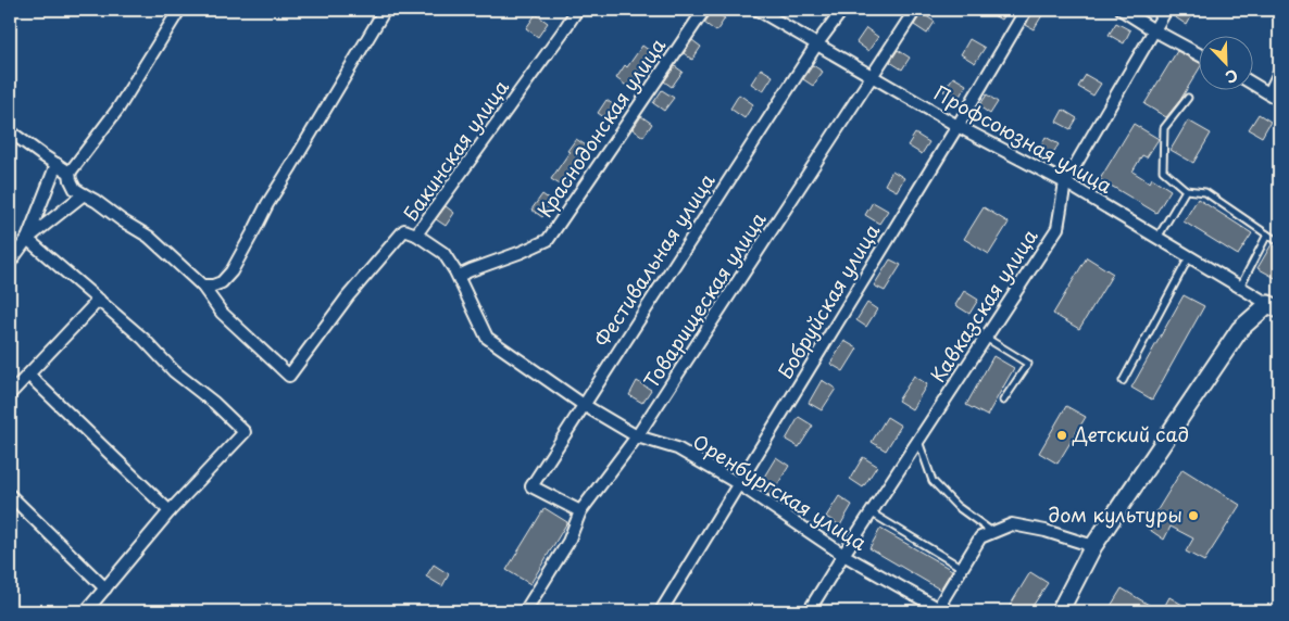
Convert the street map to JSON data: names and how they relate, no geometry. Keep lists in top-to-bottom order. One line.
{"streets":{"street":["Краснодонская улица","Профсоюзная улица","Бакинская улица","Фестивальная улица","Товарищеская улица","Бобруйская улица","Кавказская улица","Оренбургская улица"]},"crossings":[["Краснодонская улица","Бакинская улица"],["Профсоюзная улица","Фестивальная улица"],["Профсоюзная улица","Товарищеская улица"],["Профсоюзная улица","Бобруйская улица"],["Профсоюзная улица","Кавказская улица"],["Бакинская улица","Оренбургская улица"],["Фестивальная улица","Товарищеская улица"],["Фестивальная улица","Оренбургская улица"],["Товарищеская улица","Оренбургская улица"],["Бобруйская улица","Оренбургская улица"],["Кавказская улица","Оренбургская улица"]],"places":["Детский сад","дом культуры"],"north":"bottom right"}
